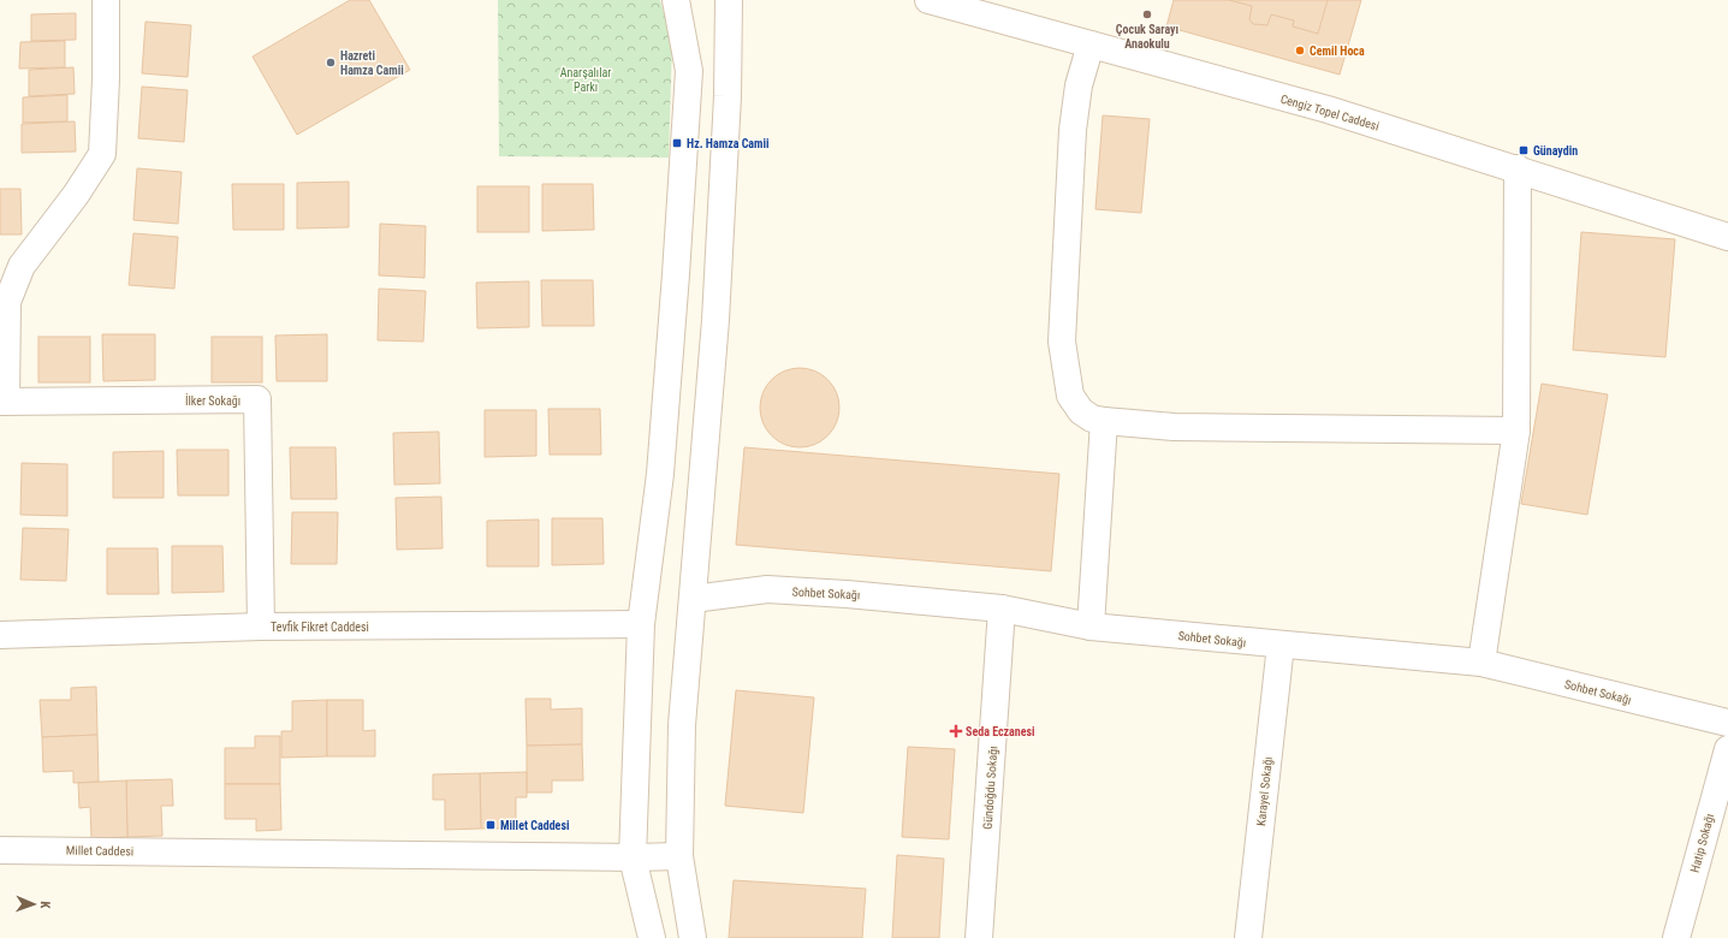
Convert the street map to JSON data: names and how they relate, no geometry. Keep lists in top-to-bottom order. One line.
{"streets":{"street":["Cengiz Topel Caddesi","İlker Sokağı","Sohbet Sokağı","Tevfik Fikret Caddesi","Gündoğdu Sokağı","Karayel Sokağı","Hatip Sokağı","Millet Caddesi"]},"crossings":[["İlker Sokağı","Tevfik Fikret Caddesi"],["Sohbet Sokağı","Gündoğdu Sokağı"],["Sohbet Sokağı","Karayel Sokağı"]],"parks":["Anarşalılar Parkı"],"places":{"other":["Çocuk Sarayı Anaokulu","Cemil Hoca","Hazreti Hamza Camii"],"transit":["Hz. Hamza Camii","Günaydin","Millet Caddesi"],"health":["Seda Eczanesi"]},"north":"right"}
